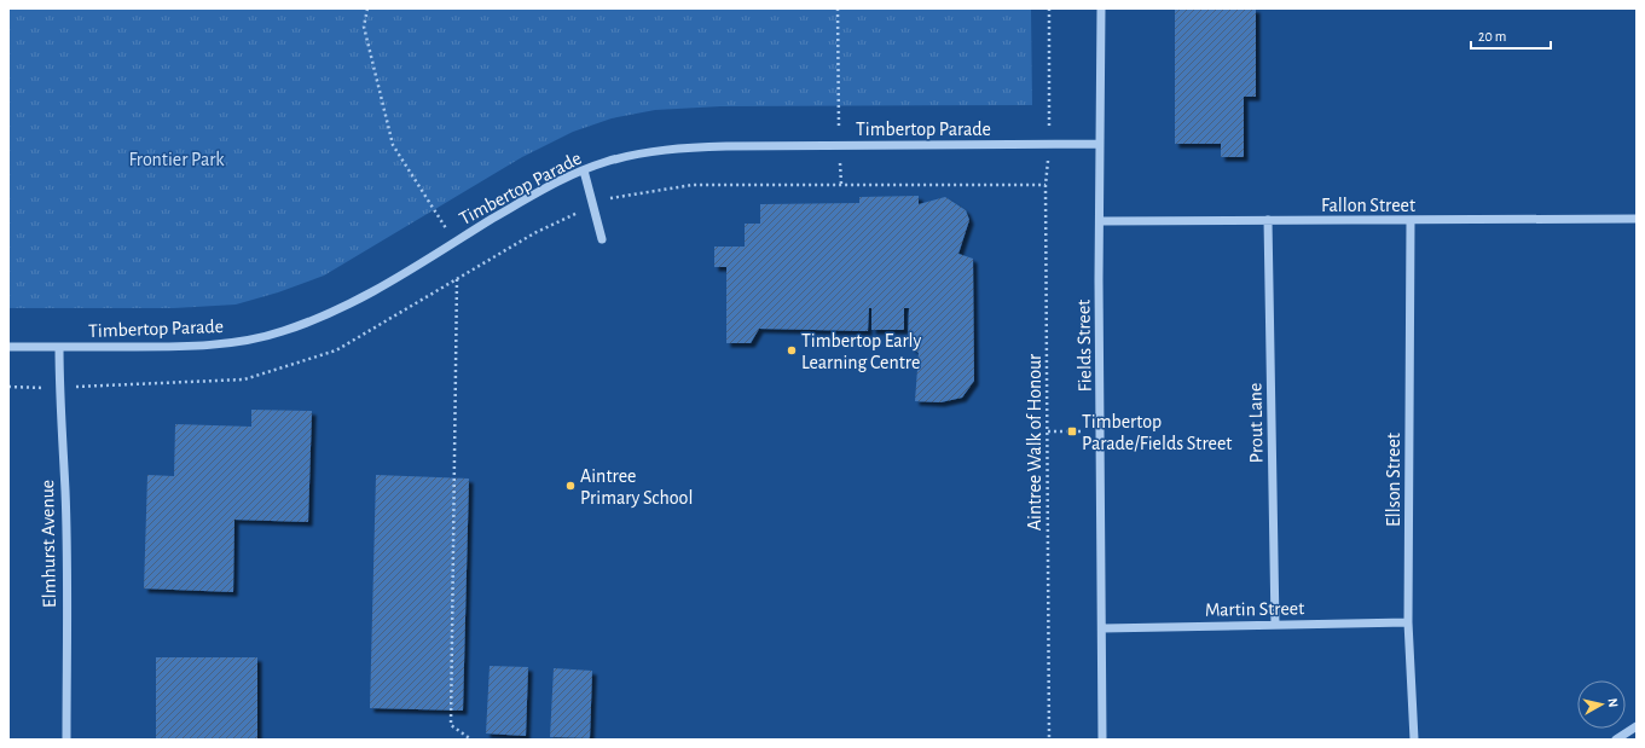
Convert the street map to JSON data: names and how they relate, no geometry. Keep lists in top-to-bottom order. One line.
{"streets":{"street":["Timbertop Parade","Fallon Street","Fields Street","Prout Lane","Ellson Street","Elmhurst Avenue","Martin Street"],"path":["Aintree Walk of Honour"]},"crossings":[["Timbertop Parade","Fields Street"],["Timbertop Parade","Aintree Walk of Honour"],["Timbertop Parade","Elmhurst Avenue"],["Fallon Street","Fields Street"],["Fallon Street","Prout Lane"],["Fallon Street","Ellson Street"],["Fields Street","Martin Street"],["Prout Lane","Martin Street"],["Ellson Street","Martin Street"]],"parks":["Frontier Park"],"places":{"other":["Timbertop Early Learning Centre","Aintree Primary School"],"transit":["Timbertop Parade/Fields Street"]},"scale_bar":"20 m","north":"right"}
